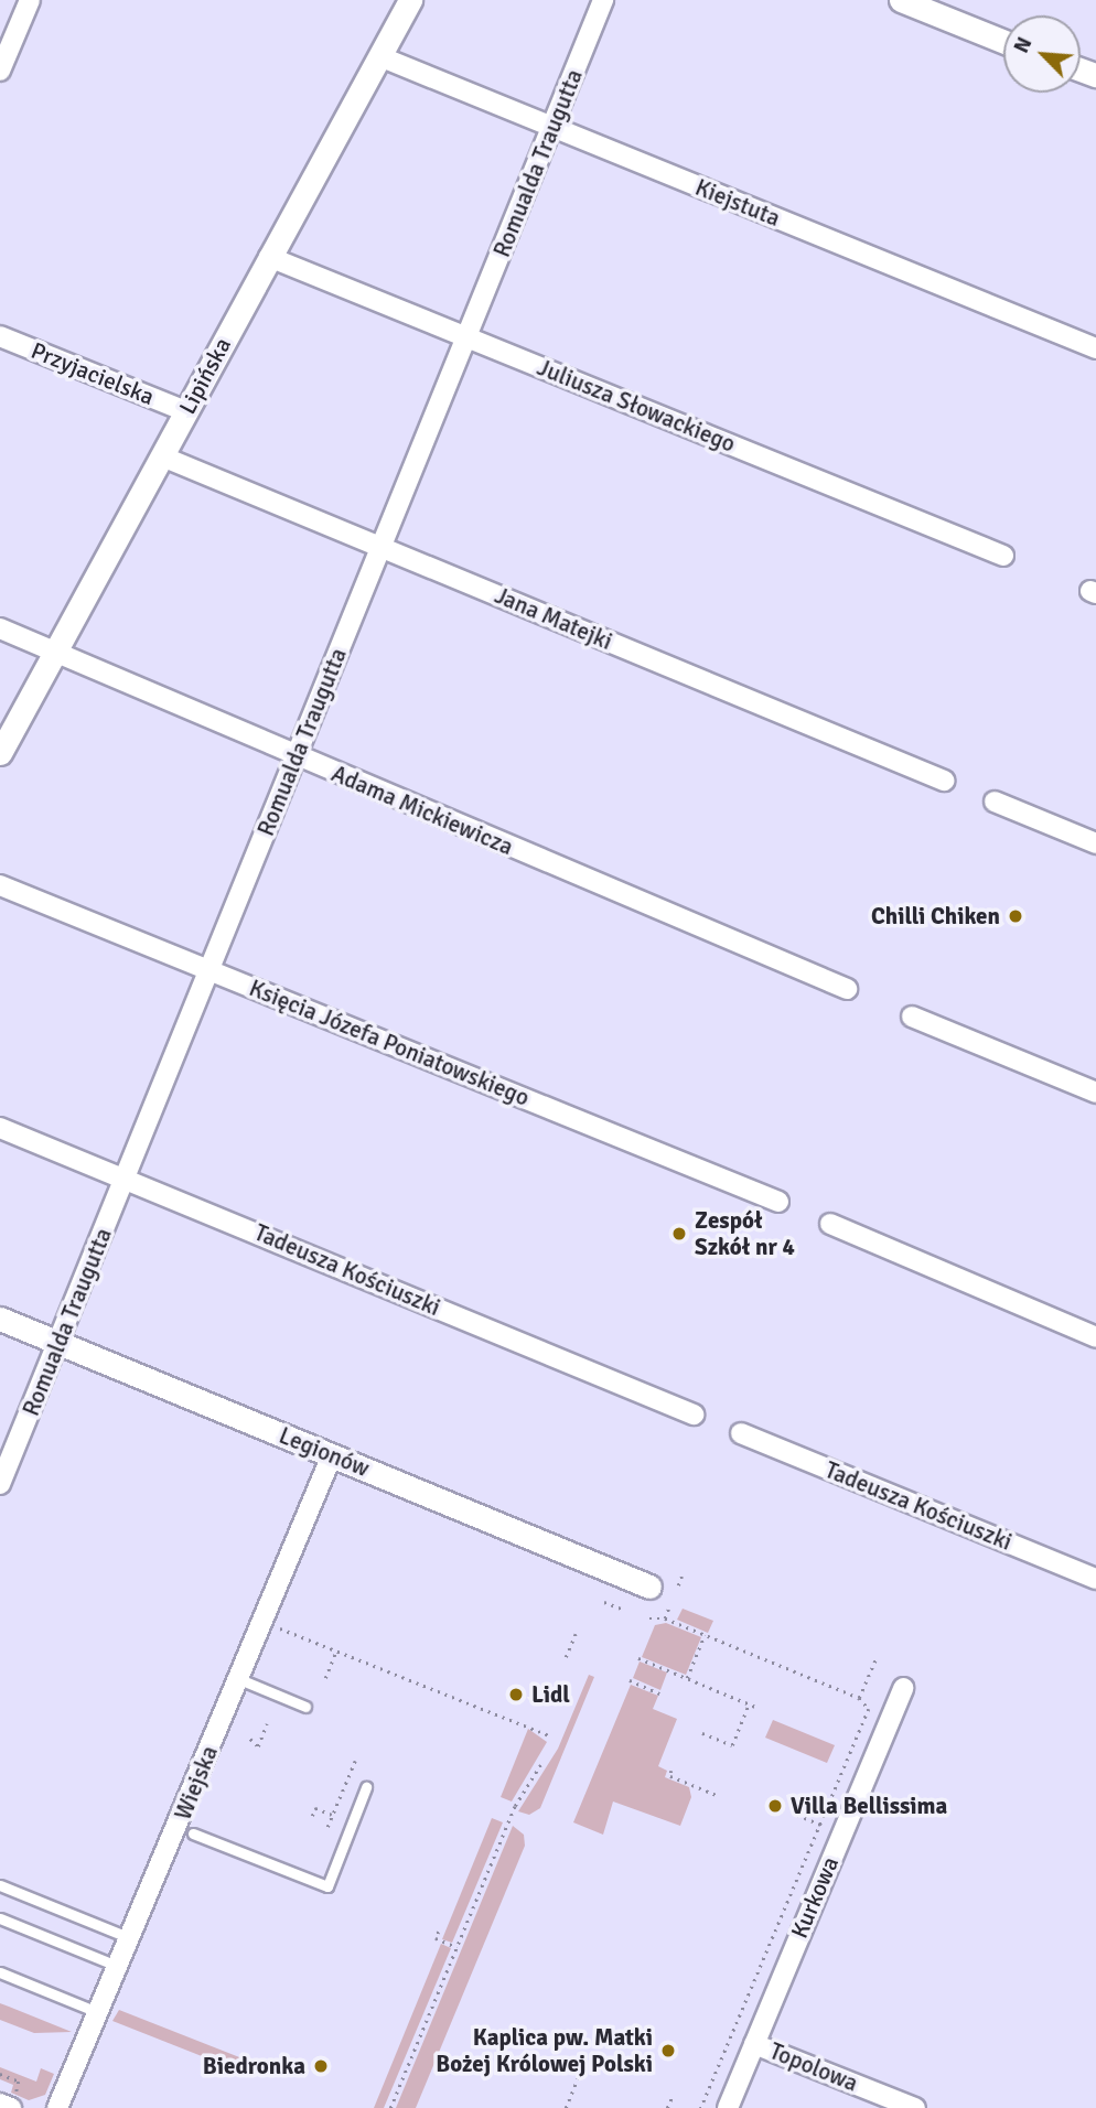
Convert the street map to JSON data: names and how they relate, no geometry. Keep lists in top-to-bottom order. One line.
{"streets":{"street":["Romualda Traugutta","Kiejstuta","Przyjacielska","Lipińska","Juliusza Słowackiego","Jana Matejki","Adama Mickiewicza","Księcia Józefa Poniatowskiego","Tadeusza Kościuszki","Legionów","Wiejska","Kurkowa","Topolowa"]},"crossings":[["Romualda Traugutta","Kiejstuta"],["Romualda Traugutta","Juliusza Słowackiego"],["Romualda Traugutta","Jana Matejki"],["Romualda Traugutta","Adama Mickiewicza"],["Romualda Traugutta","Księcia Józefa Poniatowskiego"],["Romualda Traugutta","Tadeusza Kościuszki"],["Romualda Traugutta","Legionów"],["Kiejstuta","Lipińska"],["Przyjacielska","Lipińska"],["Lipińska","Juliusza Słowackiego"],["Lipińska","Jana Matejki"],["Lipińska","Adama Mickiewicza"],["Legionów","Wiejska"],["Kurkowa","Topolowa"]],"places":["Chilli Chiken","Zespół Szkół nr 4","Lidl","Villa Bellissima","Kaplica pw. Matki Bożej Królowej Polski","Biedronka"],"north":"top left"}
